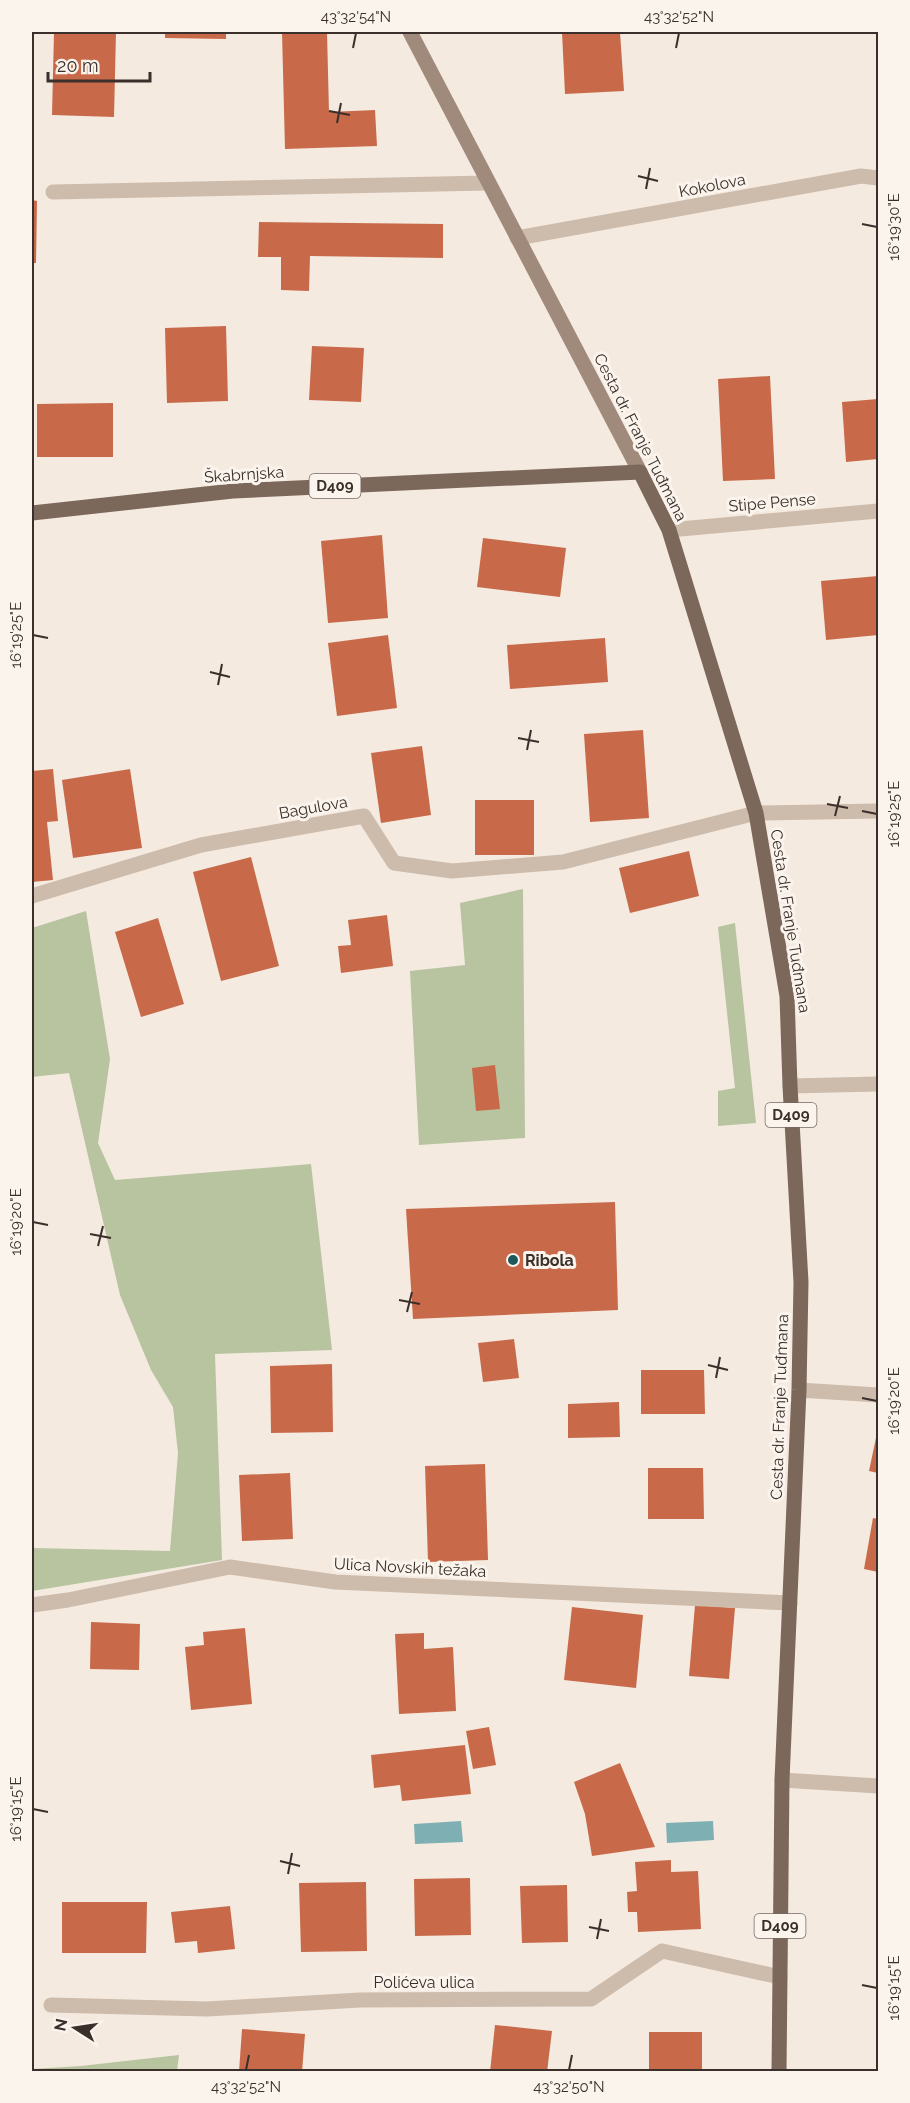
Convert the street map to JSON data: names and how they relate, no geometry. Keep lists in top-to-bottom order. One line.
{"streets":{"main road":["Cesta dr. Franje Tuđmana","Škabrnjska","D409"],"street":["Kokolova","Stipe Pense","Bagulova","Ulica Novskih težaka","Polićeva ulica"]},"crossings":[["Kokolova","Cesta dr. Franje Tuđmana"],["Cesta dr. Franje Tuđmana","Škabrnjska"],["Cesta dr. Franje Tuđmana","Stipe Pense"],["Cesta dr. Franje Tuđmana","Bagulova"],["Cesta dr. Franje Tuđmana","Ulica Novskih težaka"],["Cesta dr. Franje Tuđmana","Polićeva ulica"]],"places":["Ribola"],"scale_bar":"20 m","north":"left","coordinates":["43°32'54\"N","43°32'52\"N","16°19'30\"E","16°19'25\"E","16°19'20\"E","16°19'15\"E","43°32'50\"N"]}
